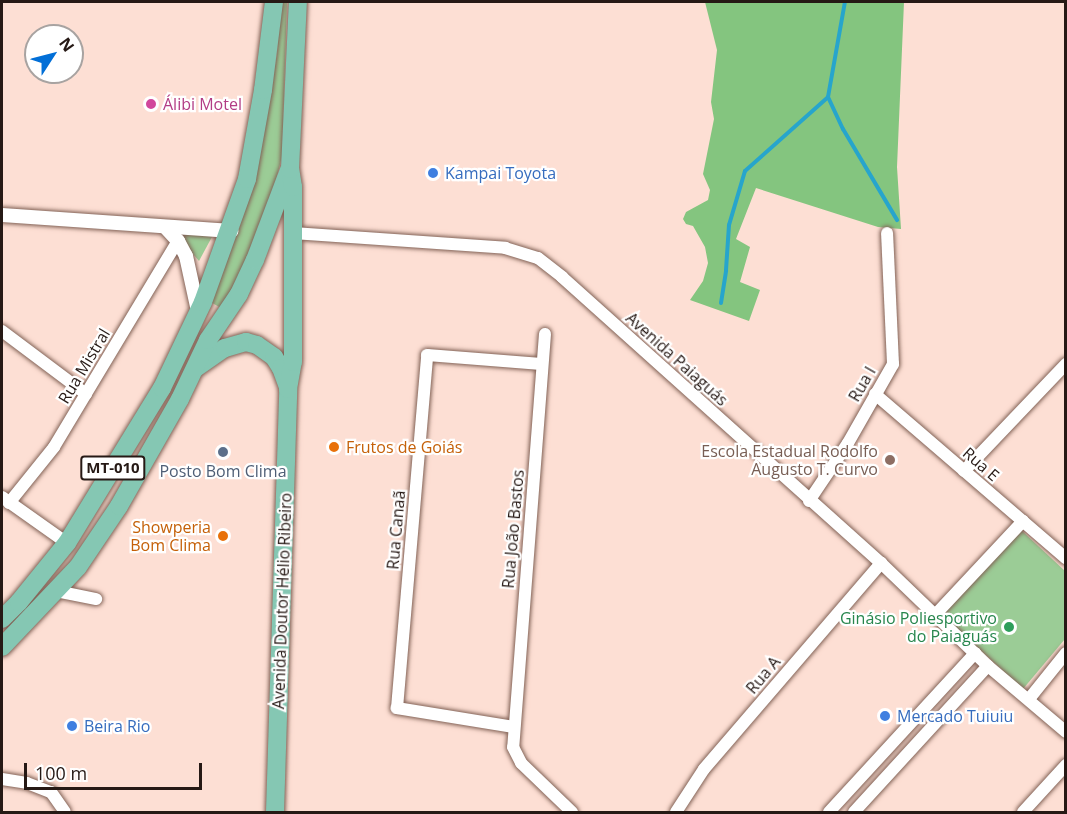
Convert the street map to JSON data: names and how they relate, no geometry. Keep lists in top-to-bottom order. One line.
{"streets":{"main road":["MT-010","Avenida Doutor Hélio Ribeiro"],"street":["Avenida Paiaguás","Rua Mistral","Rua I","Rua E","Rua João Bastos","Rua Canaã","Rua A"]},"crossings":[["Avenida Paiaguás","Rua I"],["Avenida Paiaguás","Avenida Doutor Hélio Ribeiro"],["Avenida Paiaguás","Rua A"],["Rua I","Rua E"],["Rua João Bastos","Rua Canaã"]],"places":["Álibi Motel","Kampai Toyota","Frutos de Goiás","Posto Bom Clima","Escola Estadual Rodolfo Augusto T. Curvo","Showperia Bom Clima","Ginásio Poliesportivo do Paiaguás","Mercado Tuiuiu","Beira Rio"],"scale_bar":"100 m","north":"top right"}
